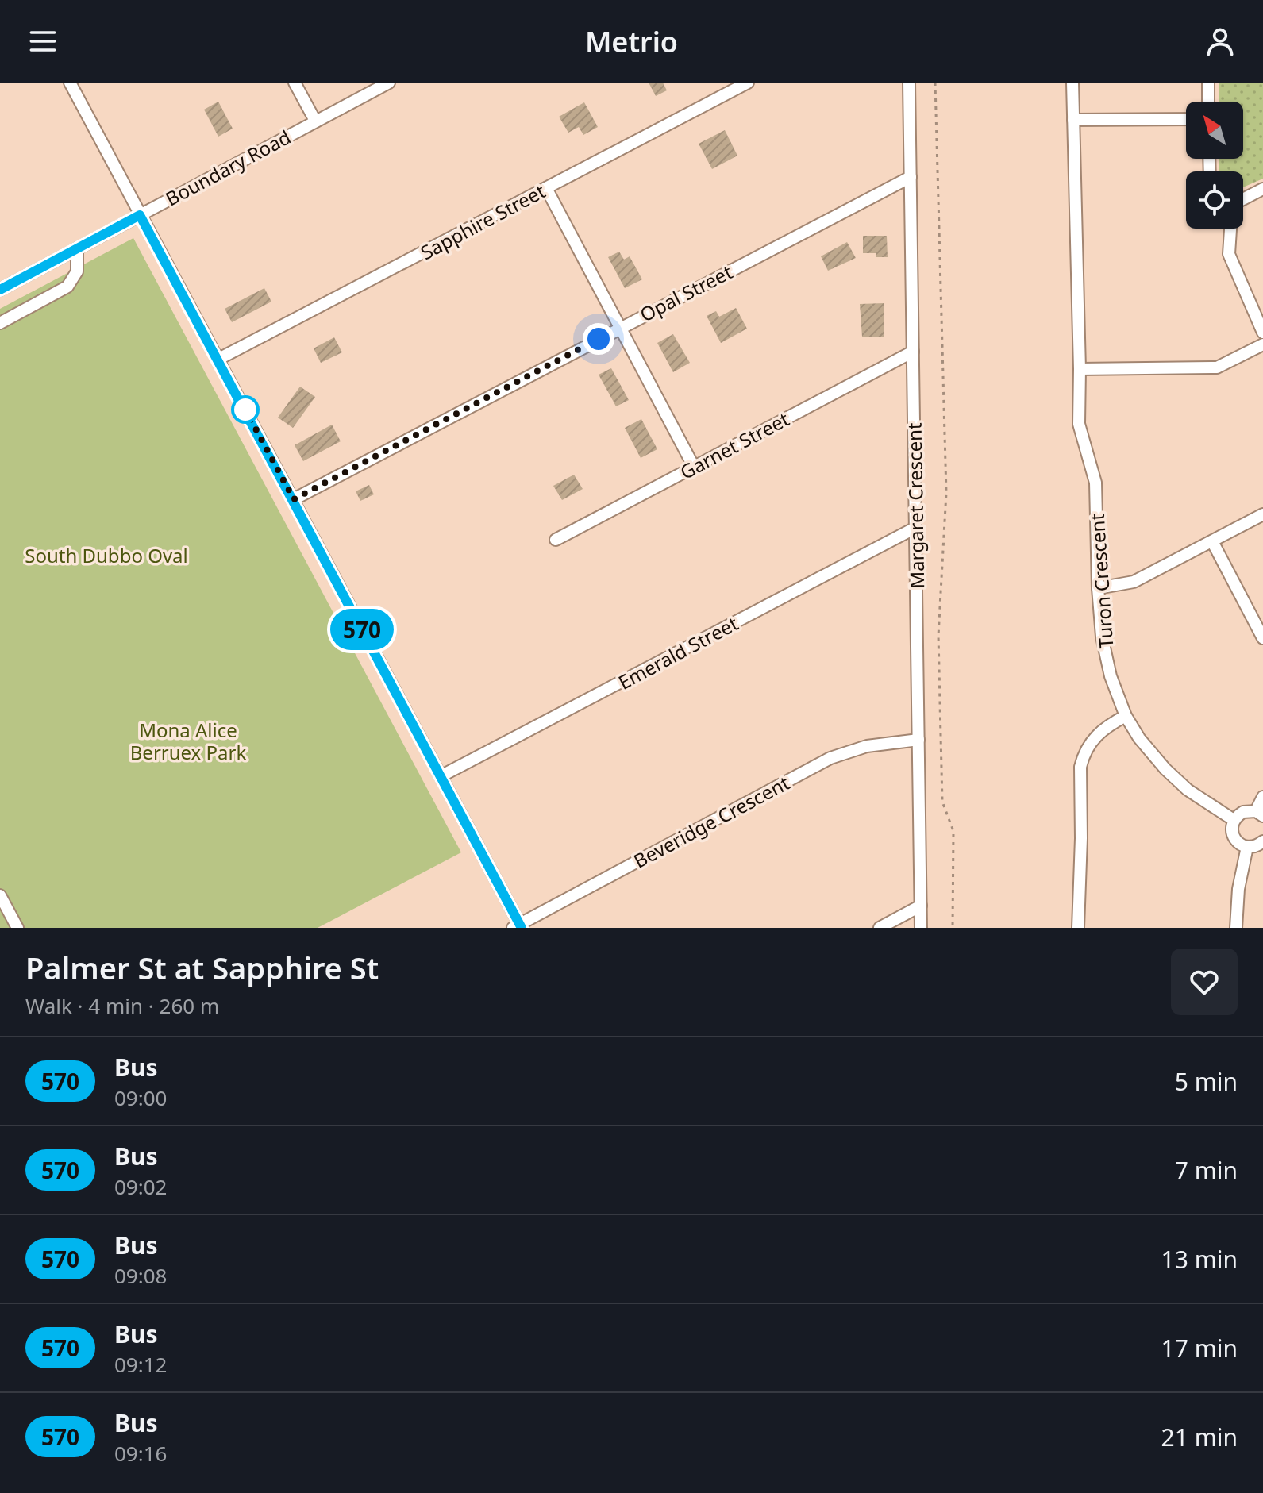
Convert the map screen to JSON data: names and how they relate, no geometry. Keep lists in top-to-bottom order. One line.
{"streets":{"street":["Boundary Road","Sapphire Street","Opal Street","Garnet Street","Margaret Crescent","Turon Crescent","Emerald Street","Beveridge Crescent"]},"crossings":[["Opal Street","Margaret Crescent"],["Garnet Street","Margaret Crescent"],["Margaret Crescent","Emerald Street"],["Margaret Crescent","Beveridge Crescent"]],"parks":["South Dubbo Oval","Mona Alice Berruex Park"],"lines":["bus line 570"],"north":"top left","page":{"header":"Metrio","on_map":"570","heading":["Palmer St at Sapphire St","Walk · 4 min · 260 m"],"list":[{"mark":"570","name":"Bus","note":"09:00","value":"5 min"},{"mark":"570","name":"Bus","note":"09:02","value":"7 min"},{"mark":"570","name":"Bus","note":"09:08","value":"13 min"},{"mark":"570","name":"Bus","note":"09:12","value":"17 min"},{"mark":"570","name":"Bus","note":"09:16","value":"21 min"}]}}
